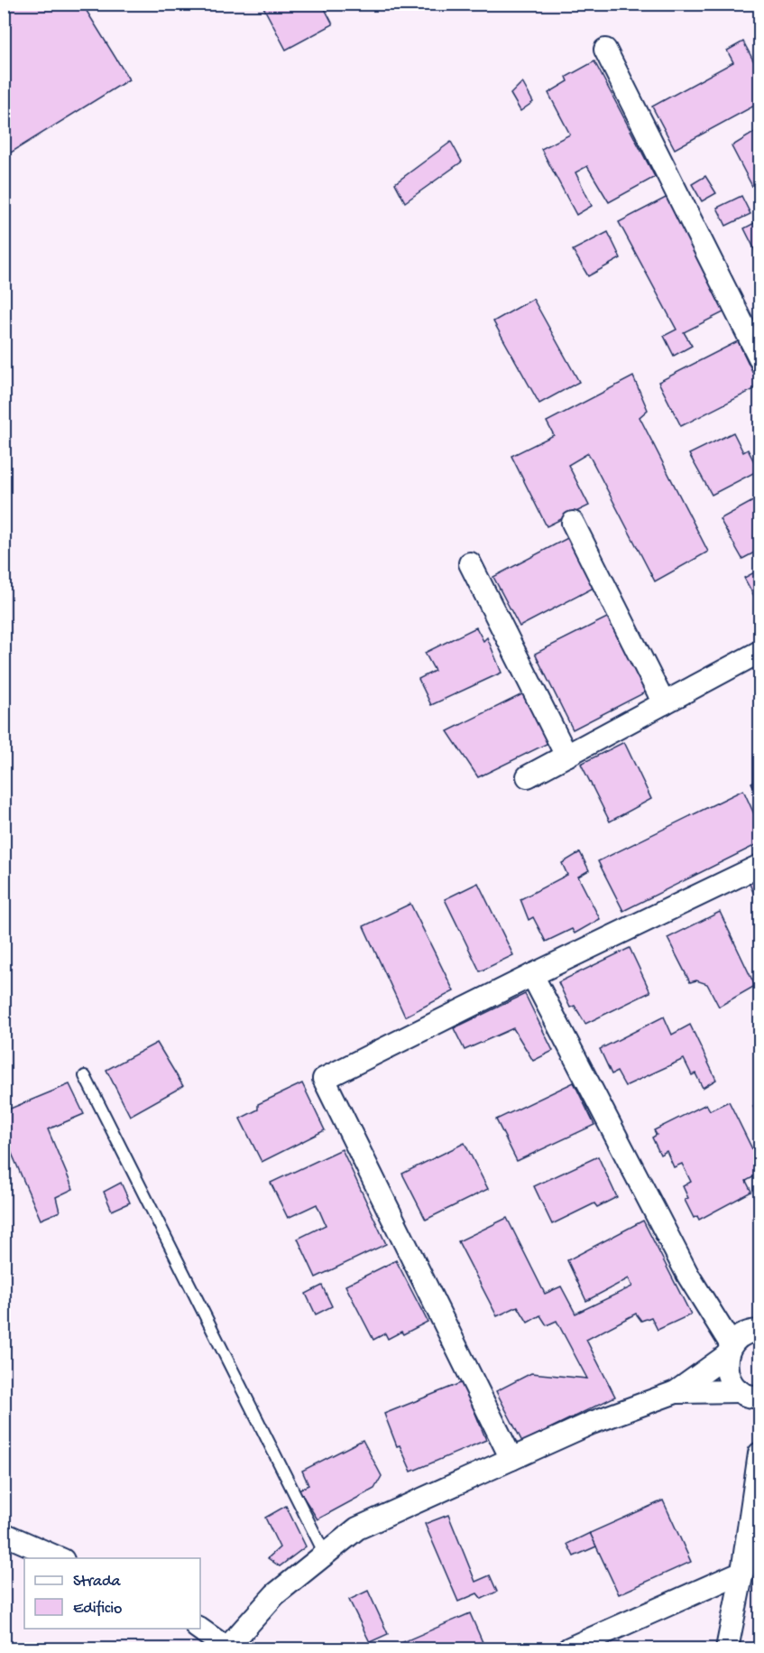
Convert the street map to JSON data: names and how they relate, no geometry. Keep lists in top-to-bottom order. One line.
{"legend":["Strada","Edificio"]}
